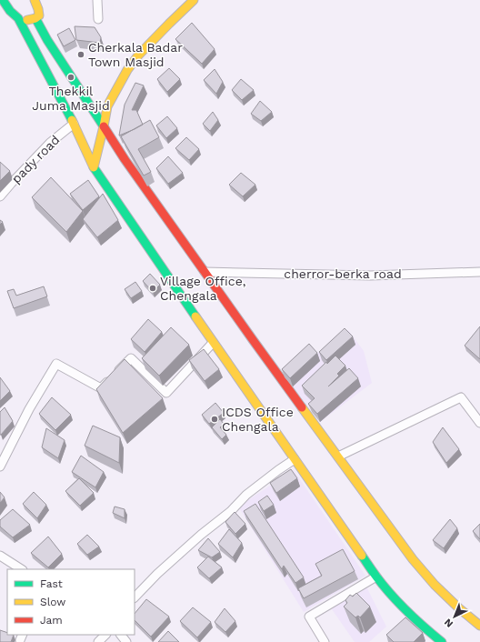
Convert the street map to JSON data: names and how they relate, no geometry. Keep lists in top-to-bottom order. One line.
{"streets":{"street":["pady road","cherror-berka road"]},"places":["Cherkala Badar Town Masjid","Thekkil Juma Masjid","Village Office, Chengala","ICDS Office Chengala"],"legend":["Fast","Slow","Jam"],"north":"bottom left"}
